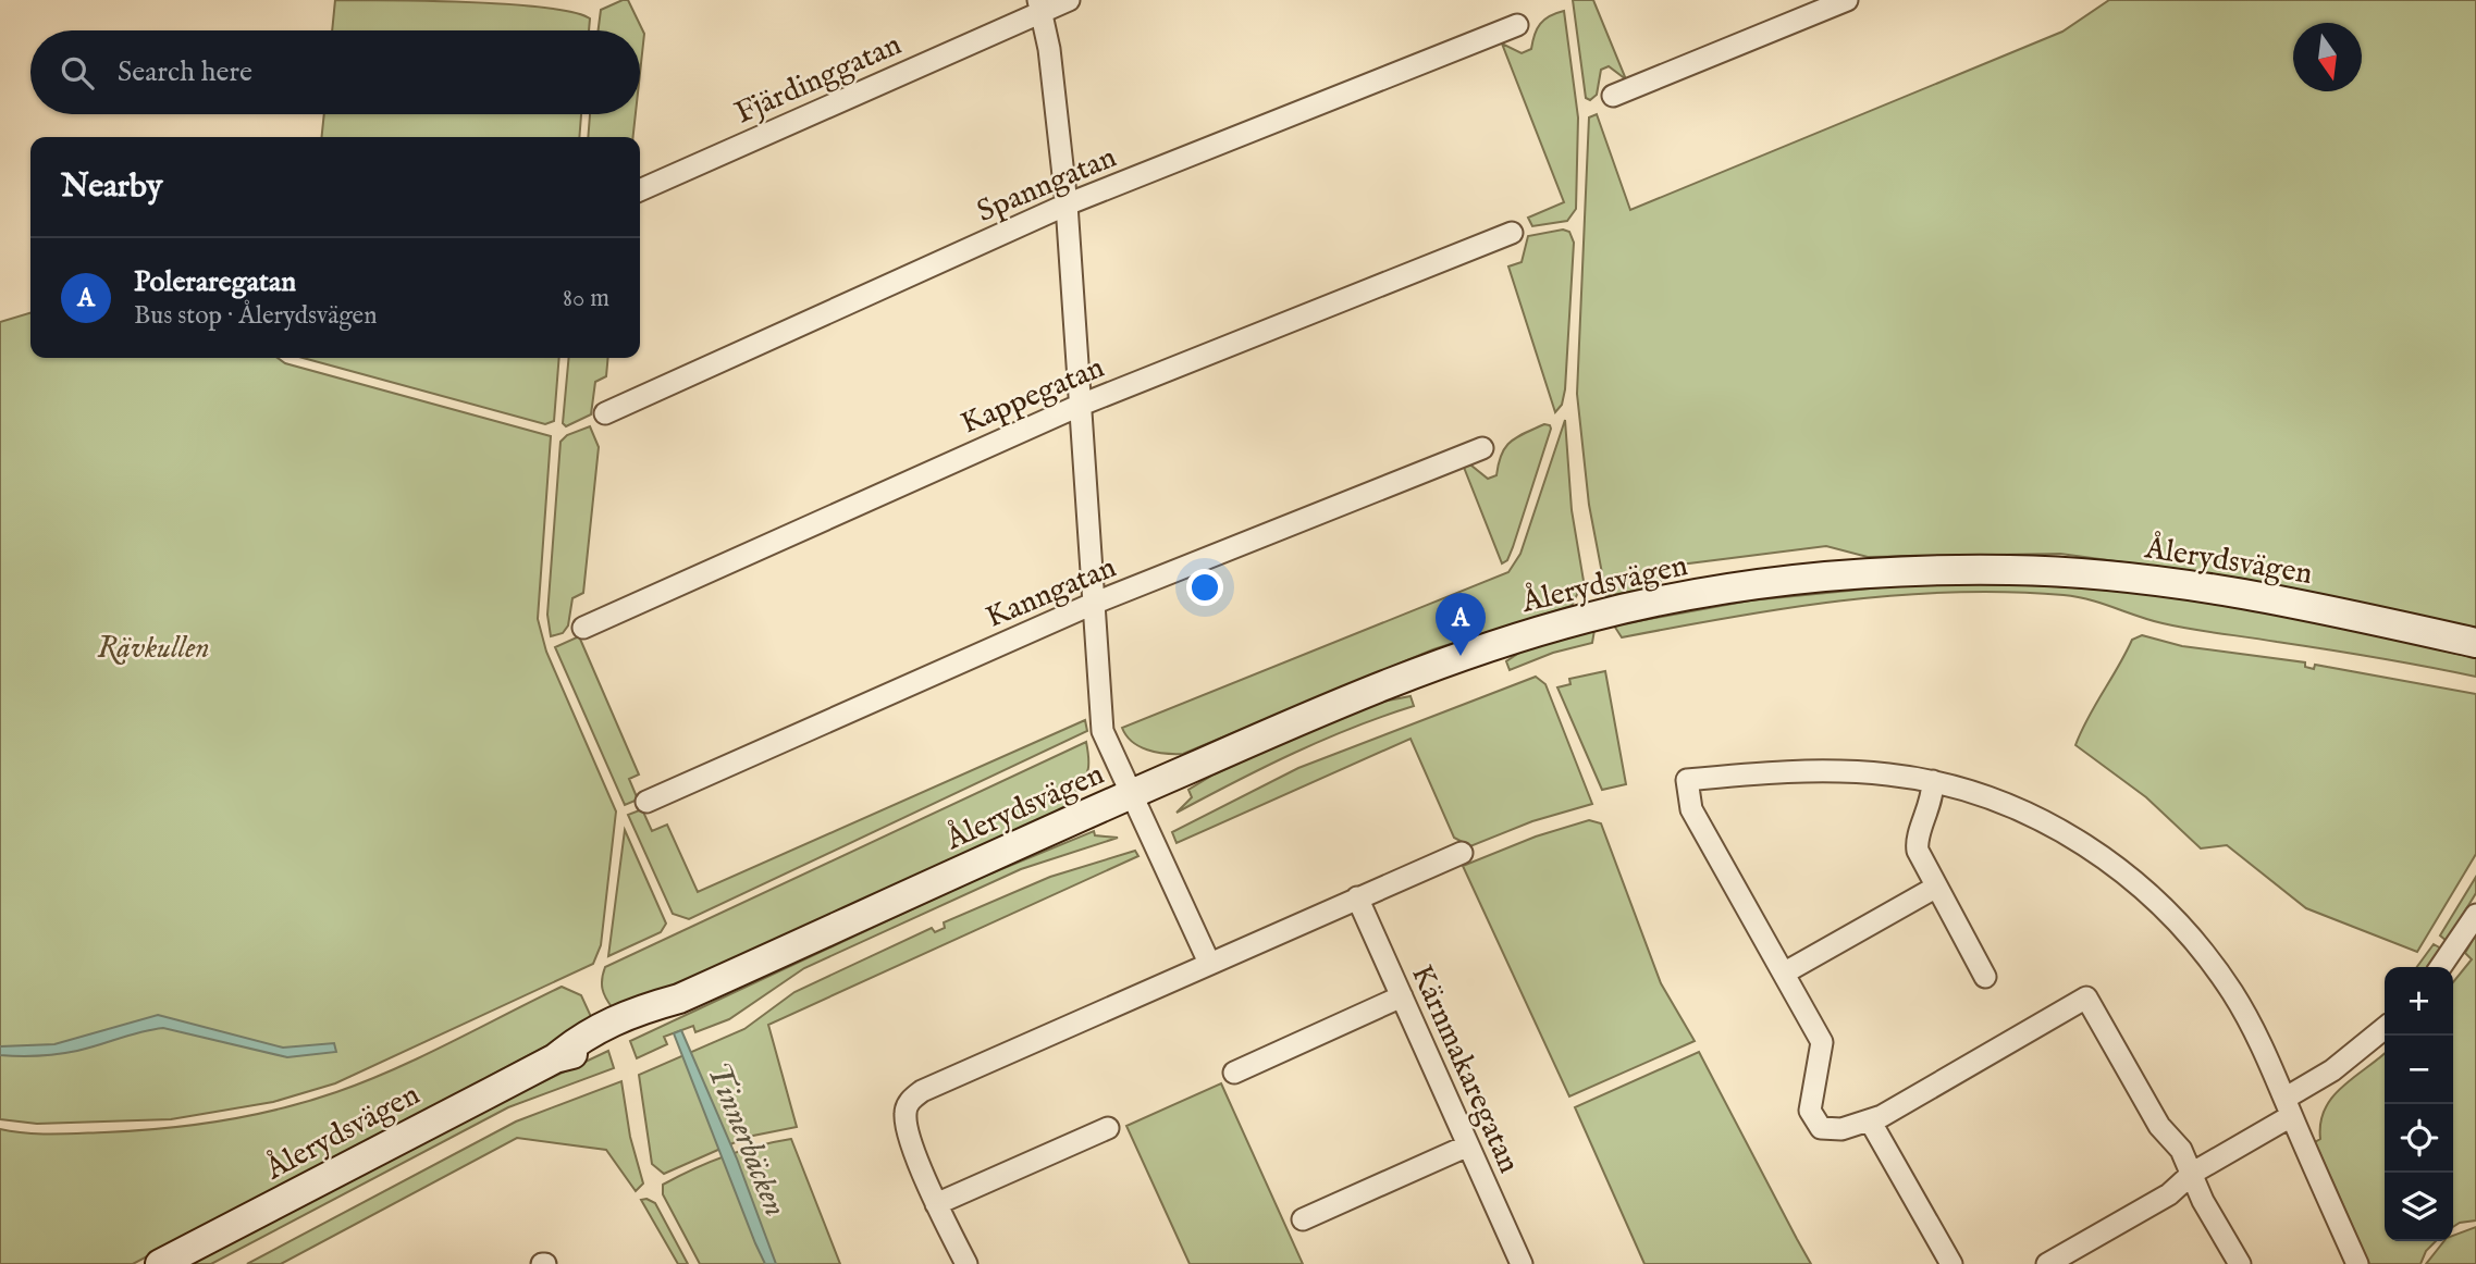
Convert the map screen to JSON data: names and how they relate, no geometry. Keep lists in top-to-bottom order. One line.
{"streets":{"main road":["Ålerydsvägen"],"street":["Fjärdinggatan","Spanngatan","Kappegatan","Kanngatan","Kärnmakaregatan"]},"water":["Tinnerbäcken"],"parks":["Rävkullen"],"north":"bottom","page":{"search":"Search here","heading":"Nearby","list":[{"mark":"A","name":"Poleraregatan","note":"Bus stop · Ålerydsvägen","value":"80 m"}],"pins":"A","map_buttons":["+","−"]}}
